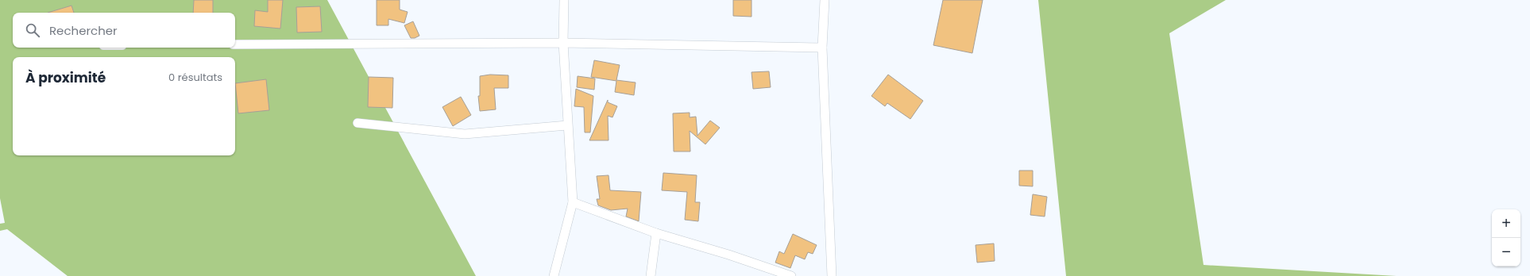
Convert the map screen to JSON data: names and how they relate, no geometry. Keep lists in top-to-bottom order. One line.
{"page":{"search":"Rechercher","heading":["À proximité","0 résultats"],"map_buttons":["+","−"]}}
